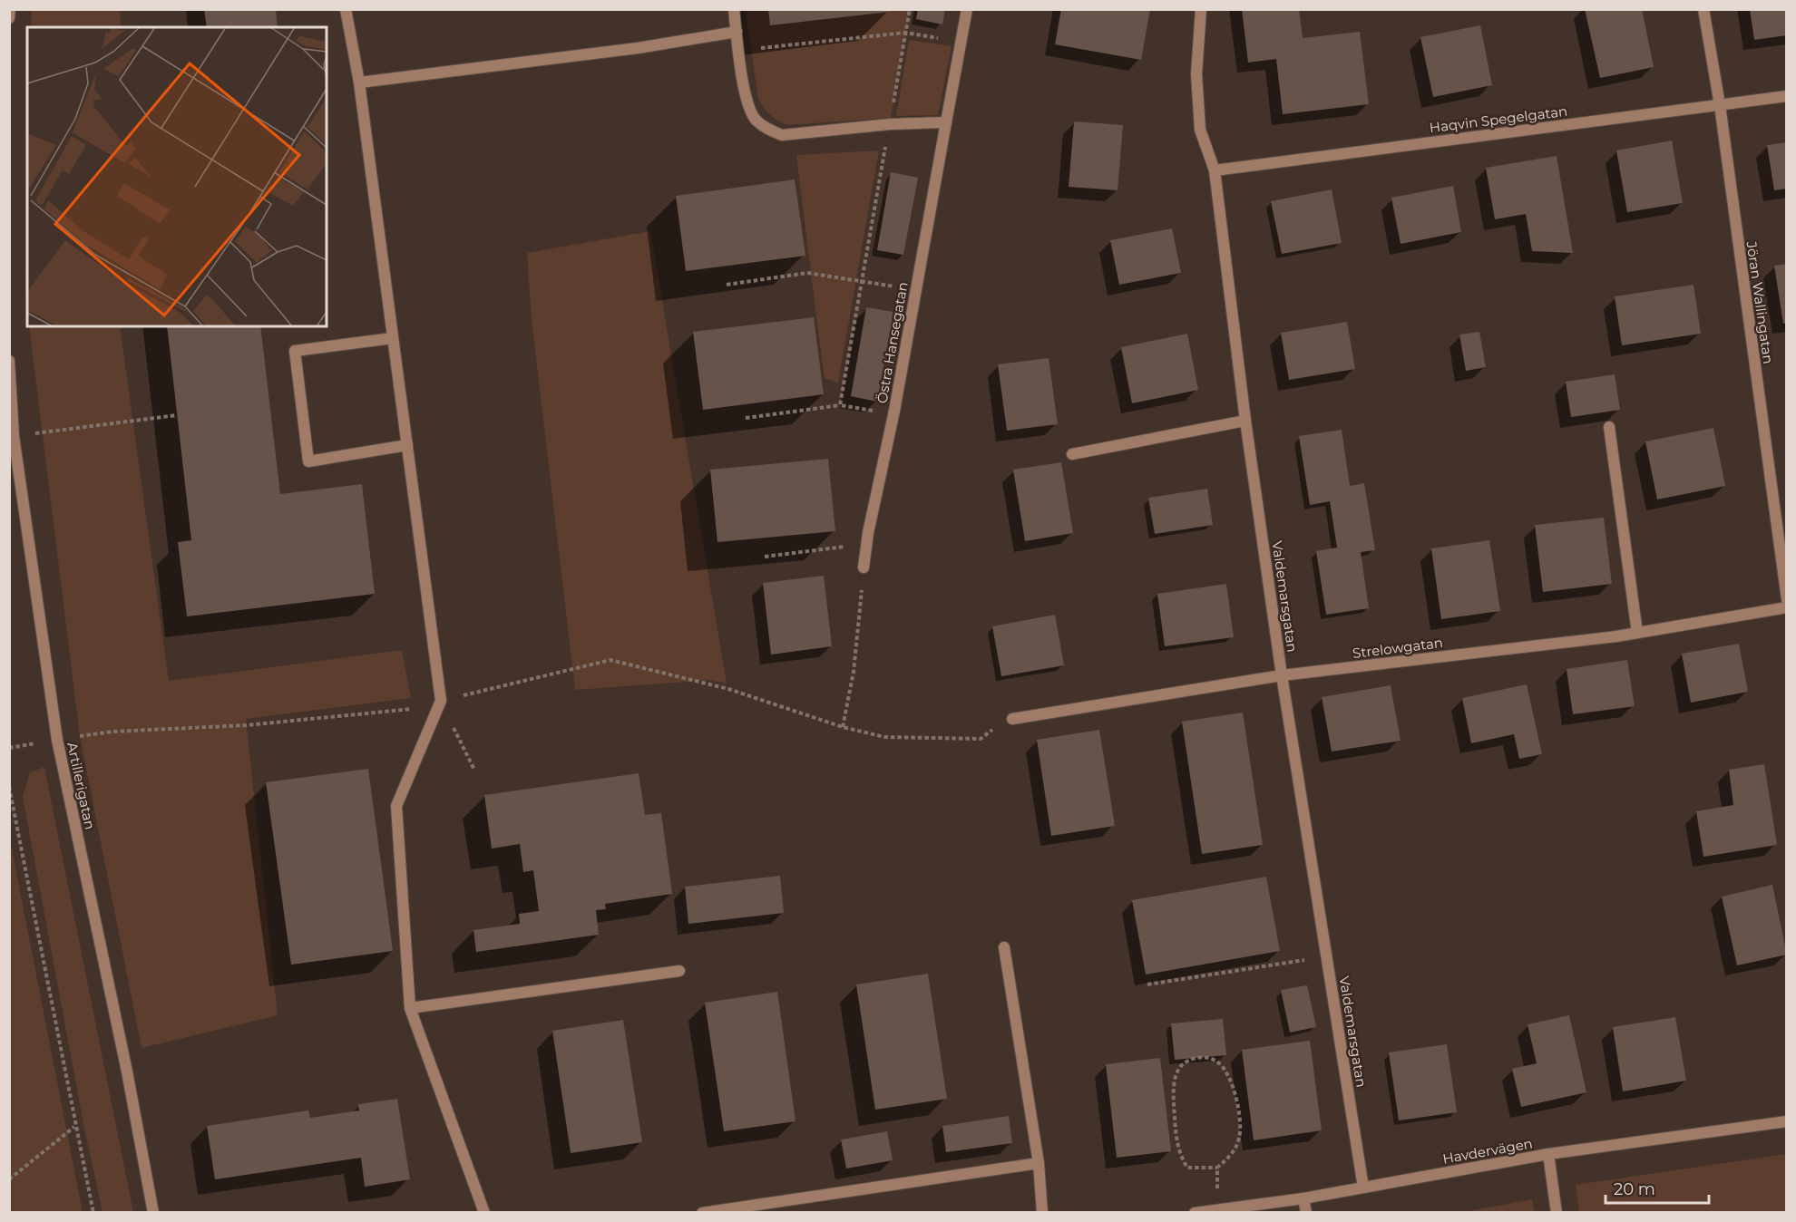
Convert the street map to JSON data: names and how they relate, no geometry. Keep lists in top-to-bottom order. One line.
{"streets":{"street":["Haqvin Spegelgatan","Jöran Wallingatan","Östra Hansegatan","Valdemarsgatan","Strelowgatan","Artillerigatan","Havdervägen"]},"crossings":[["Haqvin Spegelgatan","Jöran Wallingatan"],["Haqvin Spegelgatan","Valdemarsgatan"],["Valdemarsgatan","Strelowgatan"],["Valdemarsgatan","Havdervägen"]],"scale_bar":"20 m"}
